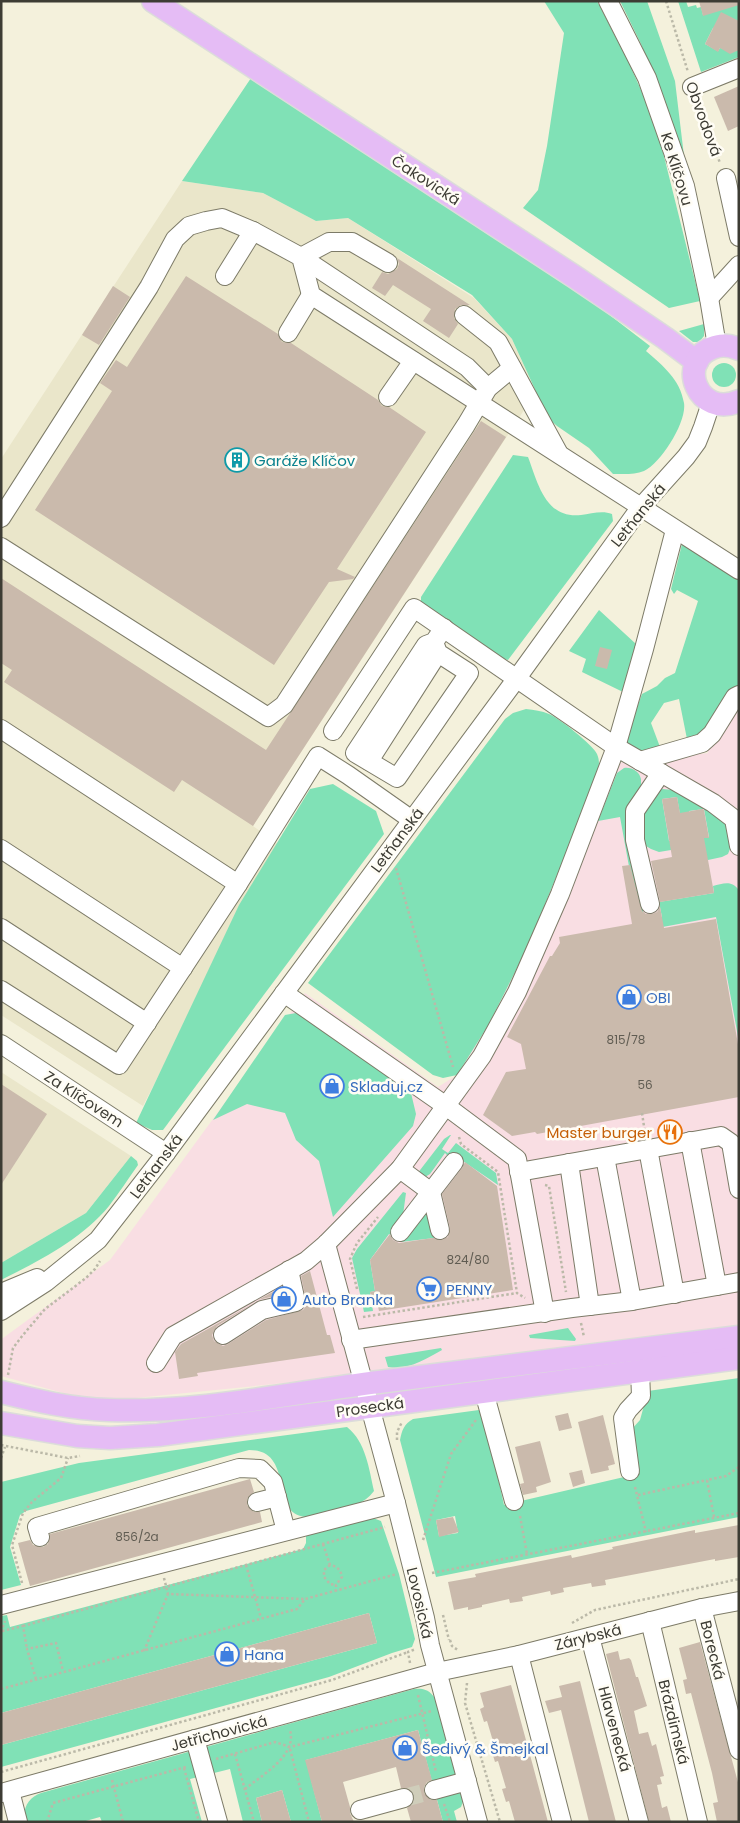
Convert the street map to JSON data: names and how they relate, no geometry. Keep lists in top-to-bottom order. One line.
{"streets":{"main road":["Čakovická","Prosecká"],"street":["Ke Klíčovu","Letňanská","Za Klíčovem","Lovosická","Zárybská","Borecká","Brázdimská","Hlavenecká","Jetřichovická"],"path":["Obvodová"]},"crossings":[["Letňanská","Za Klíčovem"],["Prosecká","Lovosická"],["Lovosická","Zárybská"],["Lovosická","Jetřichovická"],["Zárybská","Borecká"],["Zárybská","Brázdimská"],["Zárybská","Hlavenecká"],["Zárybská","Jetřichovická"]],"places":{"building":["Garáže Klíčov"],"shop":["OBI","Skladuj.cz","Auto Branka","Hana","Šedivý & Šmejkal"],"restaurant":["Master burger"],"supermarket":["PENNY"]},"house_numbers":["815/78","56","824/80","856/2a"]}
